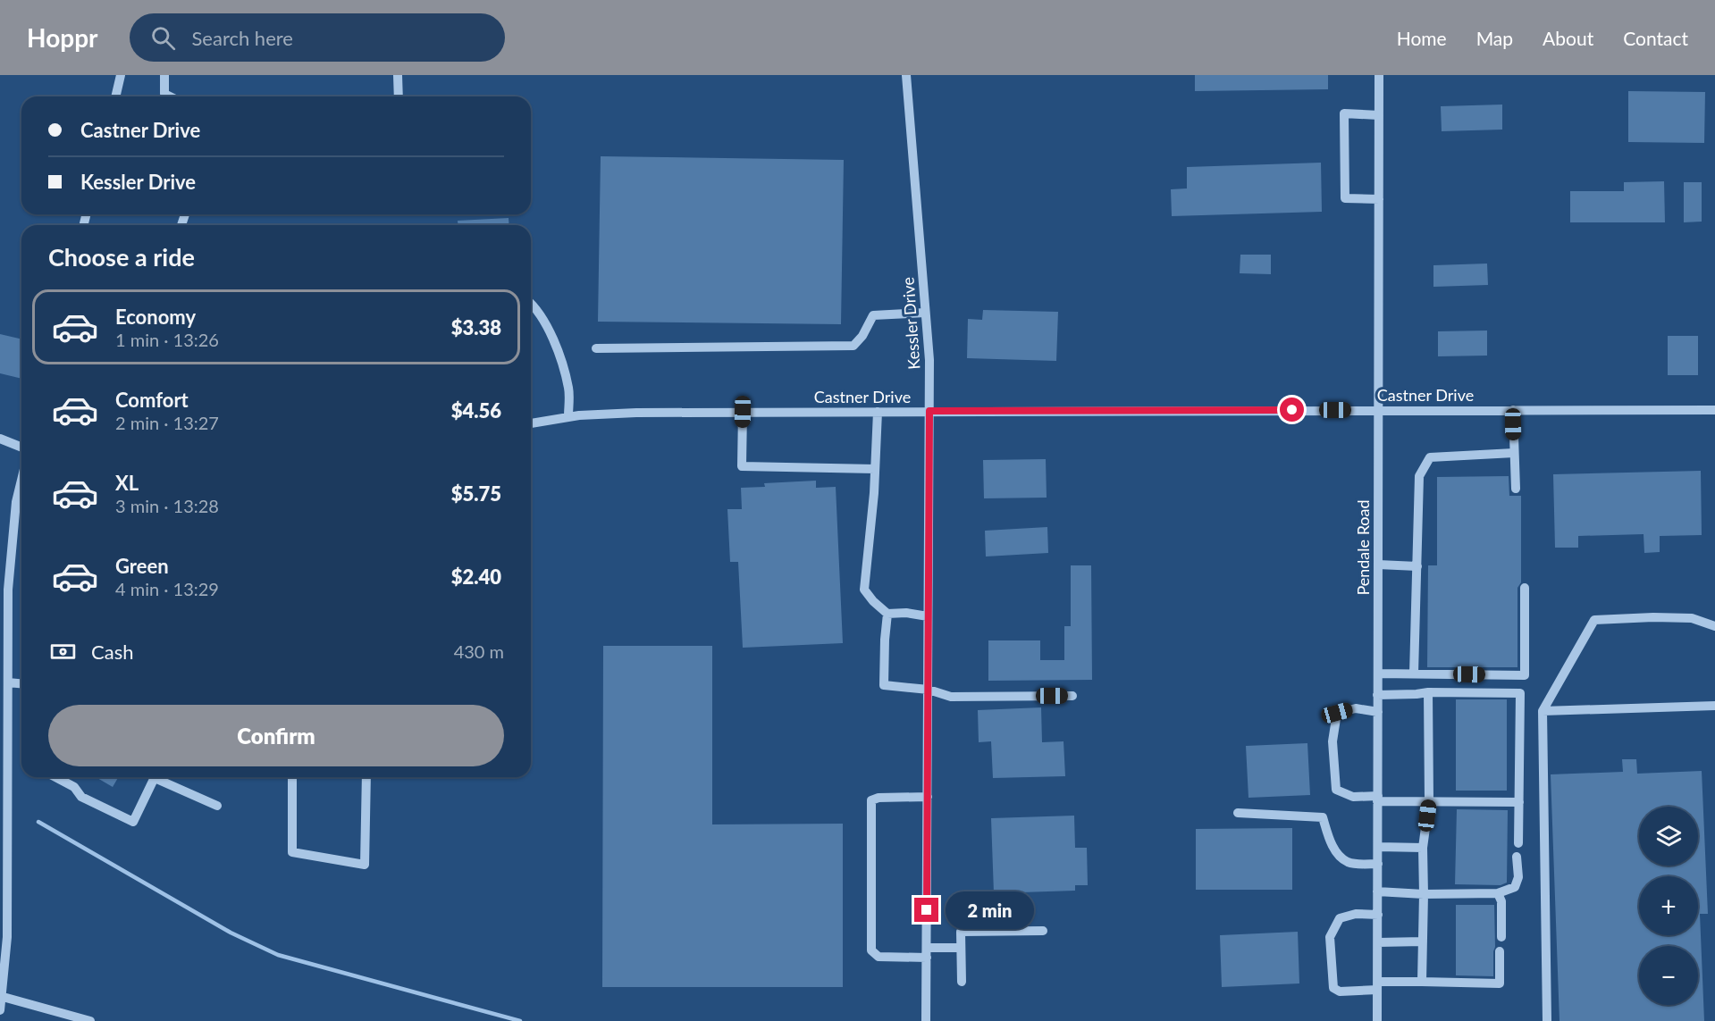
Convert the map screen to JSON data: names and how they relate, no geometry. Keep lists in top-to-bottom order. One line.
{"streets":{"street":["Kessler Drive","Castner Drive","Pendale Road"]},"crossings":[["Kessler Drive","Castner Drive"],["Castner Drive","Pendale Road"]],"page":{"header":"Hoppr","search":"Search here","nav":["Home","Map","About","Contact"],"banner":["Castner Drive","Kessler Drive"],"heading":"Choose a ride","list":[{"name":"Economy","note":"1 min · 13:26","value":"$3.38"},{"name":"Comfort","note":"2 min · 13:27","value":"$4.56"},{"name":"XL","note":"3 min · 13:28","value":"$5.75"},{"name":"Green","note":"4 min · 13:29","value":"$2.40"}],"pay":["Cash","430 m"],"buttons":"Confirm","map_buttons":["+","−"],"bubble":"2 min"}}
